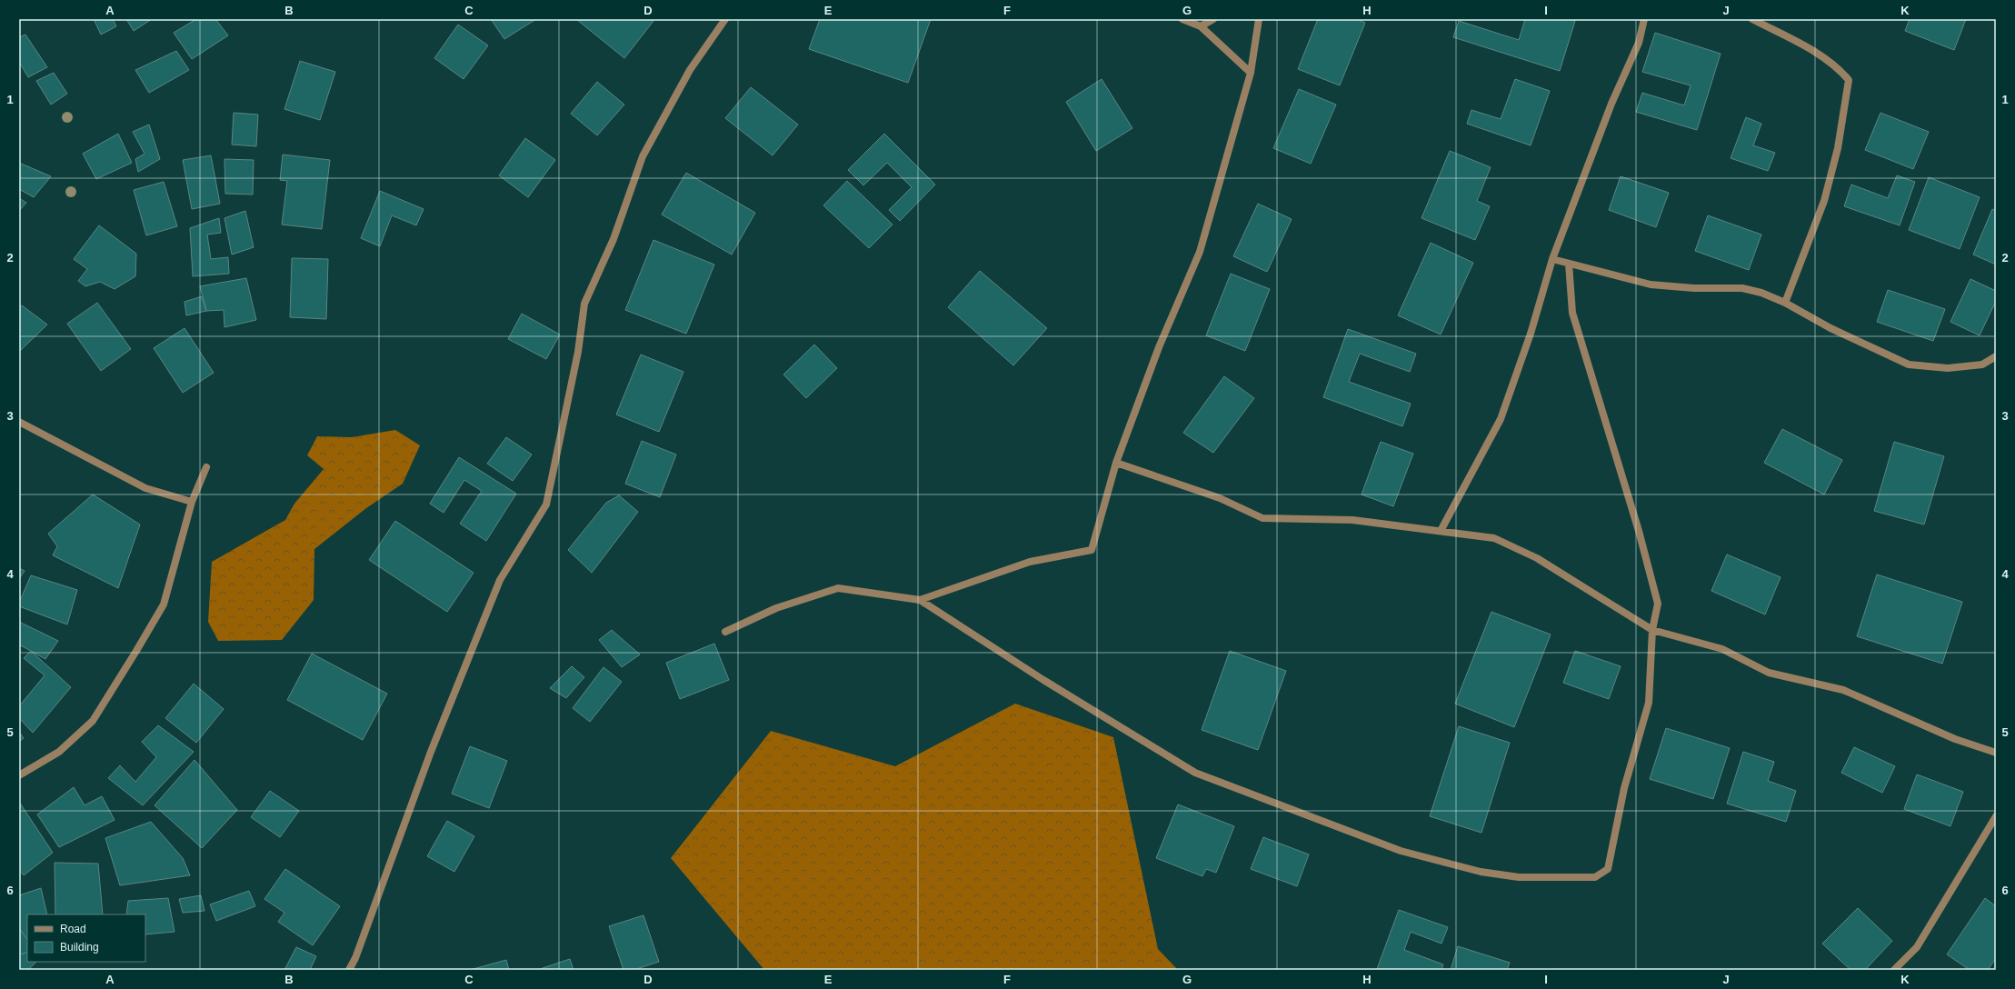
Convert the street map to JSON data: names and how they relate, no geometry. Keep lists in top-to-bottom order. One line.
{"legend":["Road","Building"],"grid":{"columns":["A","B","C","D","E","F","G","H","I","J","K"],"rows":["1","2","3","4","5","6"]}}
